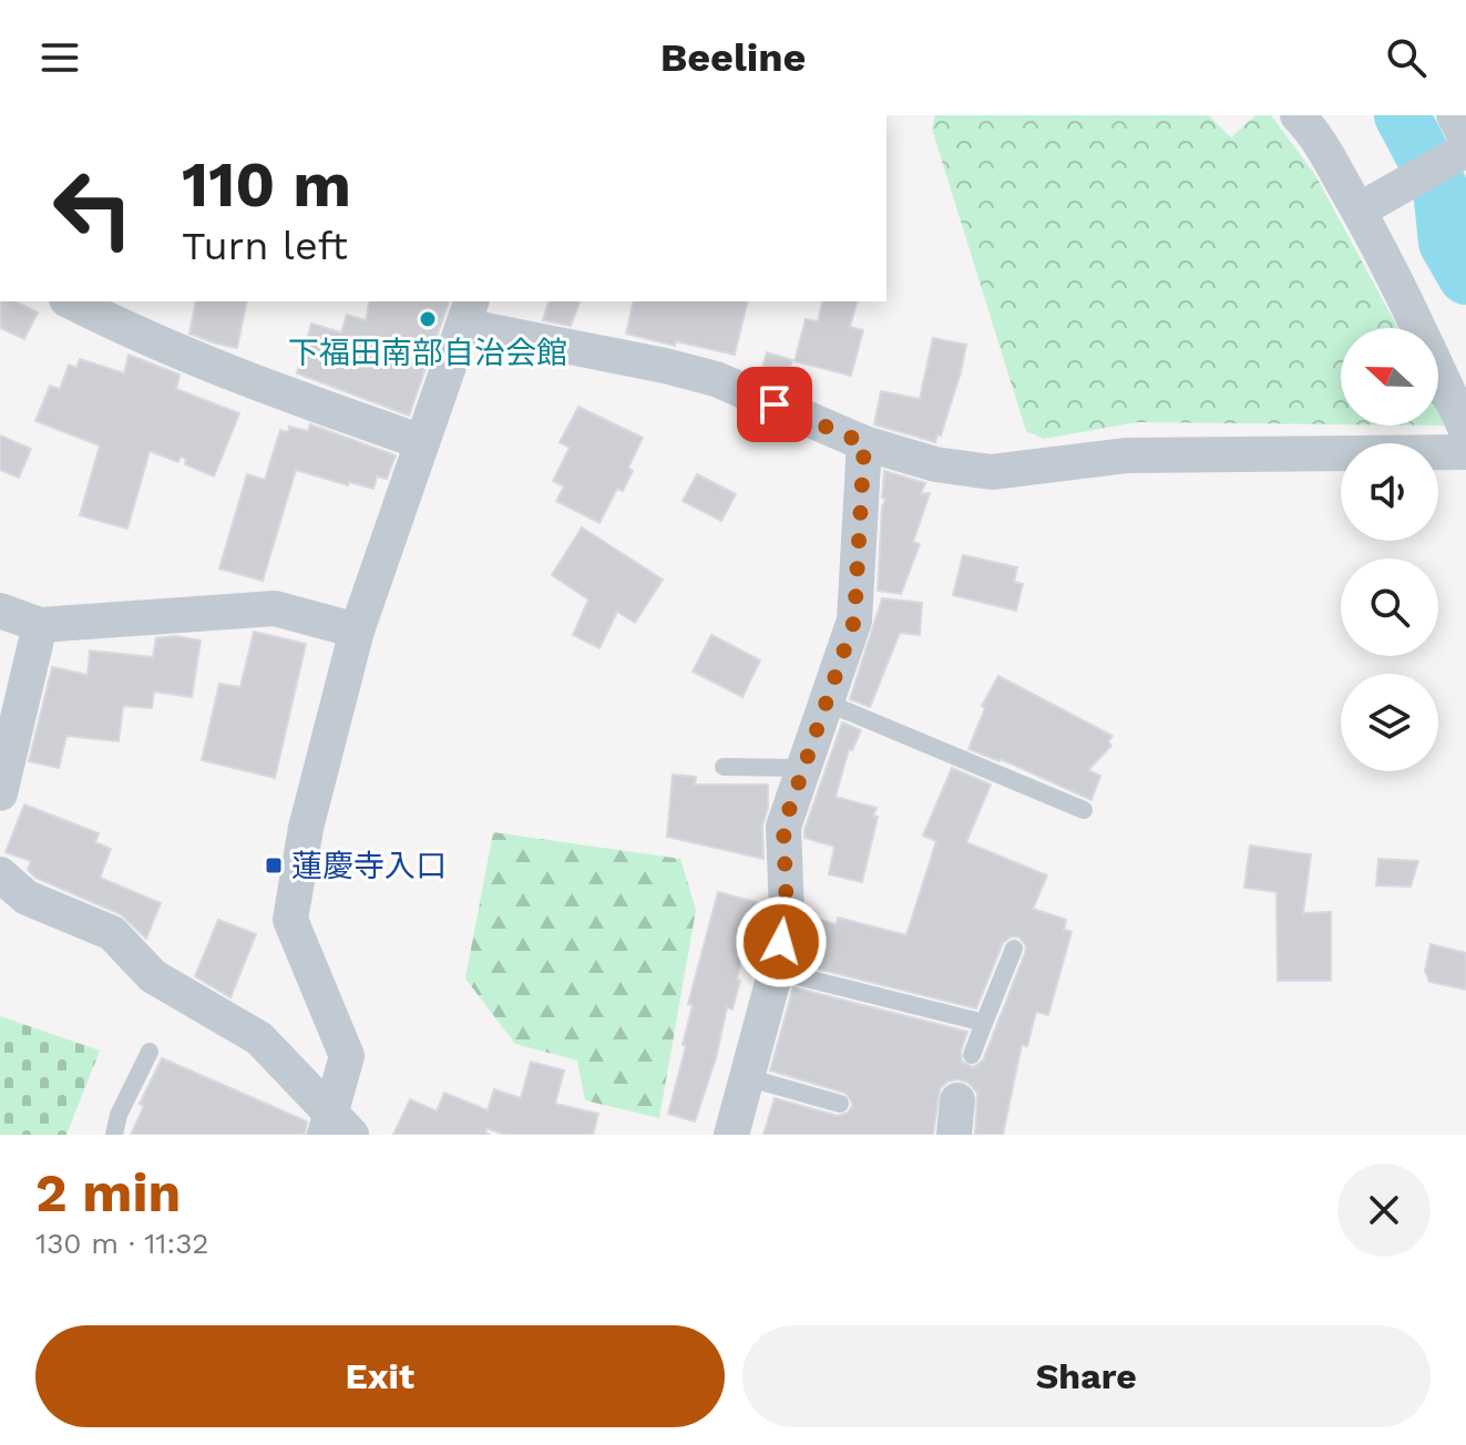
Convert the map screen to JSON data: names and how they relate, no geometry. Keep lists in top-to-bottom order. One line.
{"places":{"other":["下福田南部自治会館"],"transit":["蓮慶寺入口"]},"north":"left","page":{"header":"Beeline","turn":["110 m","Turn left"],"heading":["2 min","130 m · 11:32"],"buttons":["Exit","Share"]}}
